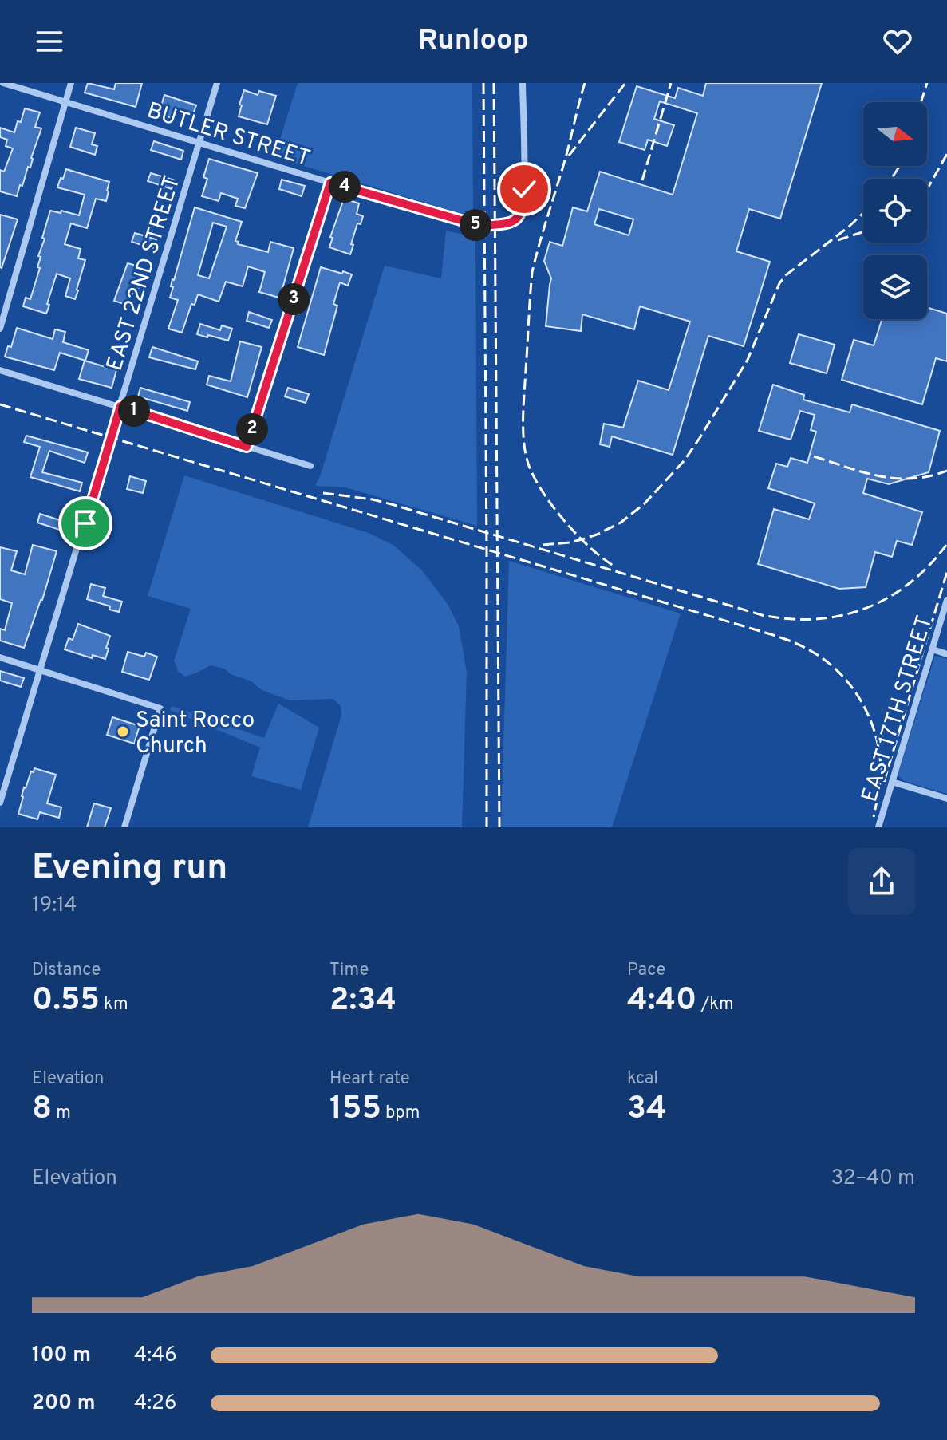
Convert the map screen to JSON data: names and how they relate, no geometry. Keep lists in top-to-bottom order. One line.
{"streets":{"street":["BUTLER STREET","EAST 22ND STREET","EAST 17TH STREET"]},"crossings":[["BUTLER STREET","EAST 22ND STREET"]],"places":["Saint Rocco Church"],"north":"right","page":{"header":"Runloop","pins":["4","5","3","1","2"],"heading":["Evening run","19:14"],"stats":[["Distance","0.55 km"],["Time","2:34"],["Pace","4:40 /km"],["Elevation","8 m"],["Heart rate","155 bpm"],["kcal","34"]],"chart":["Elevation","32–40 m"],"list":[{"name":"100 m","note":"4:46"},{"name":"200 m","note":"4:26"}]}}
